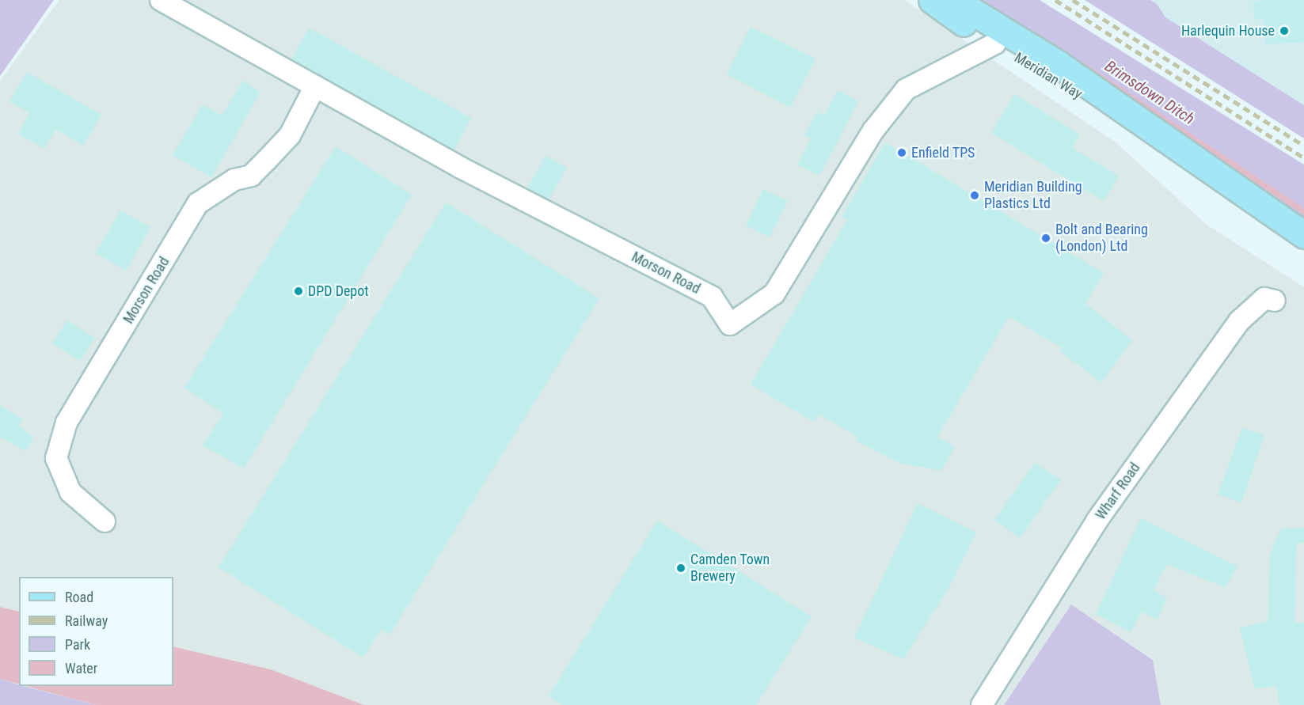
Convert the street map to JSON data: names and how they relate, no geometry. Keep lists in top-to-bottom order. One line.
{"streets":{"main road":["Meridian Way"],"street":["Morson Road","Wharf Road"]},"crossings":[["Meridian Way","Morson Road"]],"water":["Brimsdown Ditch"],"places":["Harlequin House","Enfield TPS","Meridian Building Plastics Ltd","Bolt and Bearing (London) Ltd","DPD Depot","Camden Town Brewery"],"legend":["Road","Railway","Park","Water"]}
